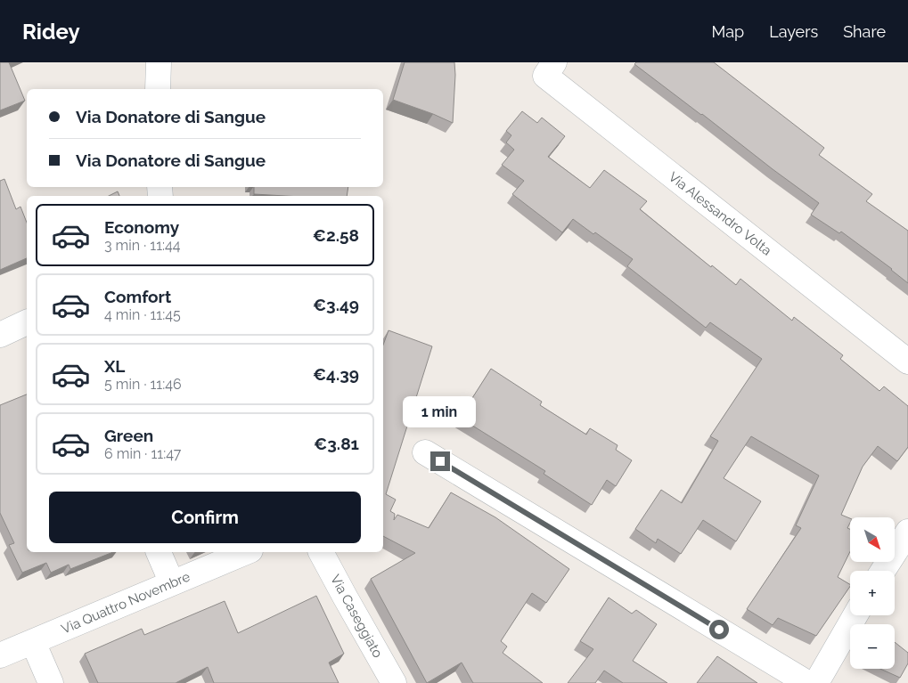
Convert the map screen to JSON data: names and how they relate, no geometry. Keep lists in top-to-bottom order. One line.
{"streets":{"street":["Via Alessandro Volta","Via Quattro Novembre","Via Caseggiato"]},"north":"bottom right","page":{"header":"Ridey","nav":["Map","Layers","Share"],"banner":["Via Donatore di Sangue","Via Donatore di Sangue"],"list":[{"name":"Economy","note":"3 min · 11:44","value":"€2.58"},{"name":"Comfort","note":"4 min · 11:45","value":"€3.49"},{"name":"XL","note":"5 min · 11:46","value":"€4.39"},{"name":"Green","note":"6 min · 11:47","value":"€3.81"}],"bubble":"1 min","buttons":"Confirm","map_buttons":["+","−"]}}
